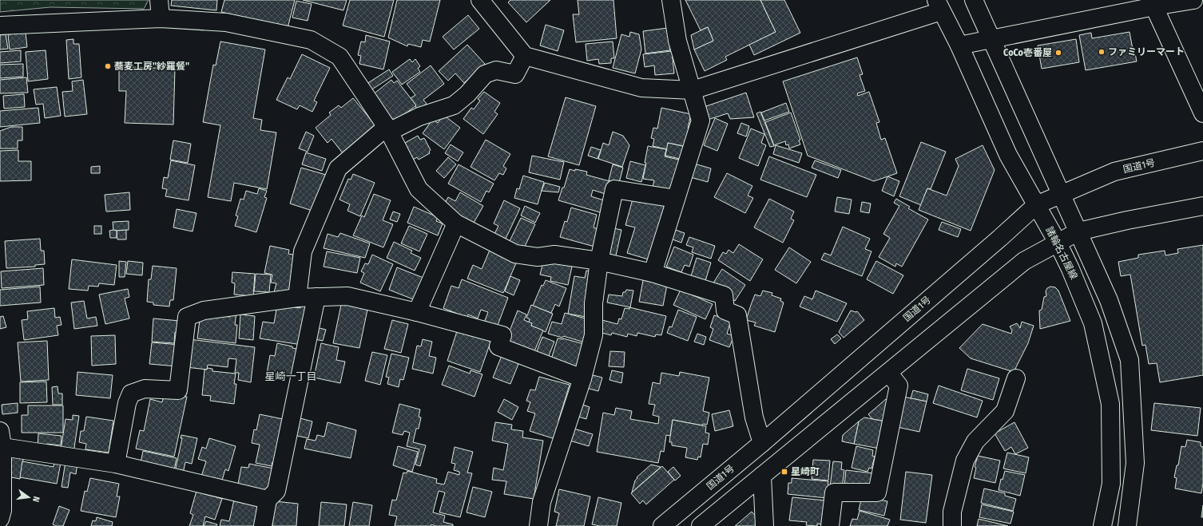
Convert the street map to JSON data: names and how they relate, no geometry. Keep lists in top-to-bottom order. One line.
{"streets":{"main road":["国道1号","諸輪名古屋線"]},"crossings":[["国道1号","諸輪名古屋線"]],"districts":["星崎一丁目"],"places":{"other":["ファミリーマート","CoCo壱番屋","蕎麦工房\"紗羅餐\""],"transit":["星崎町"]},"north":"right"}
